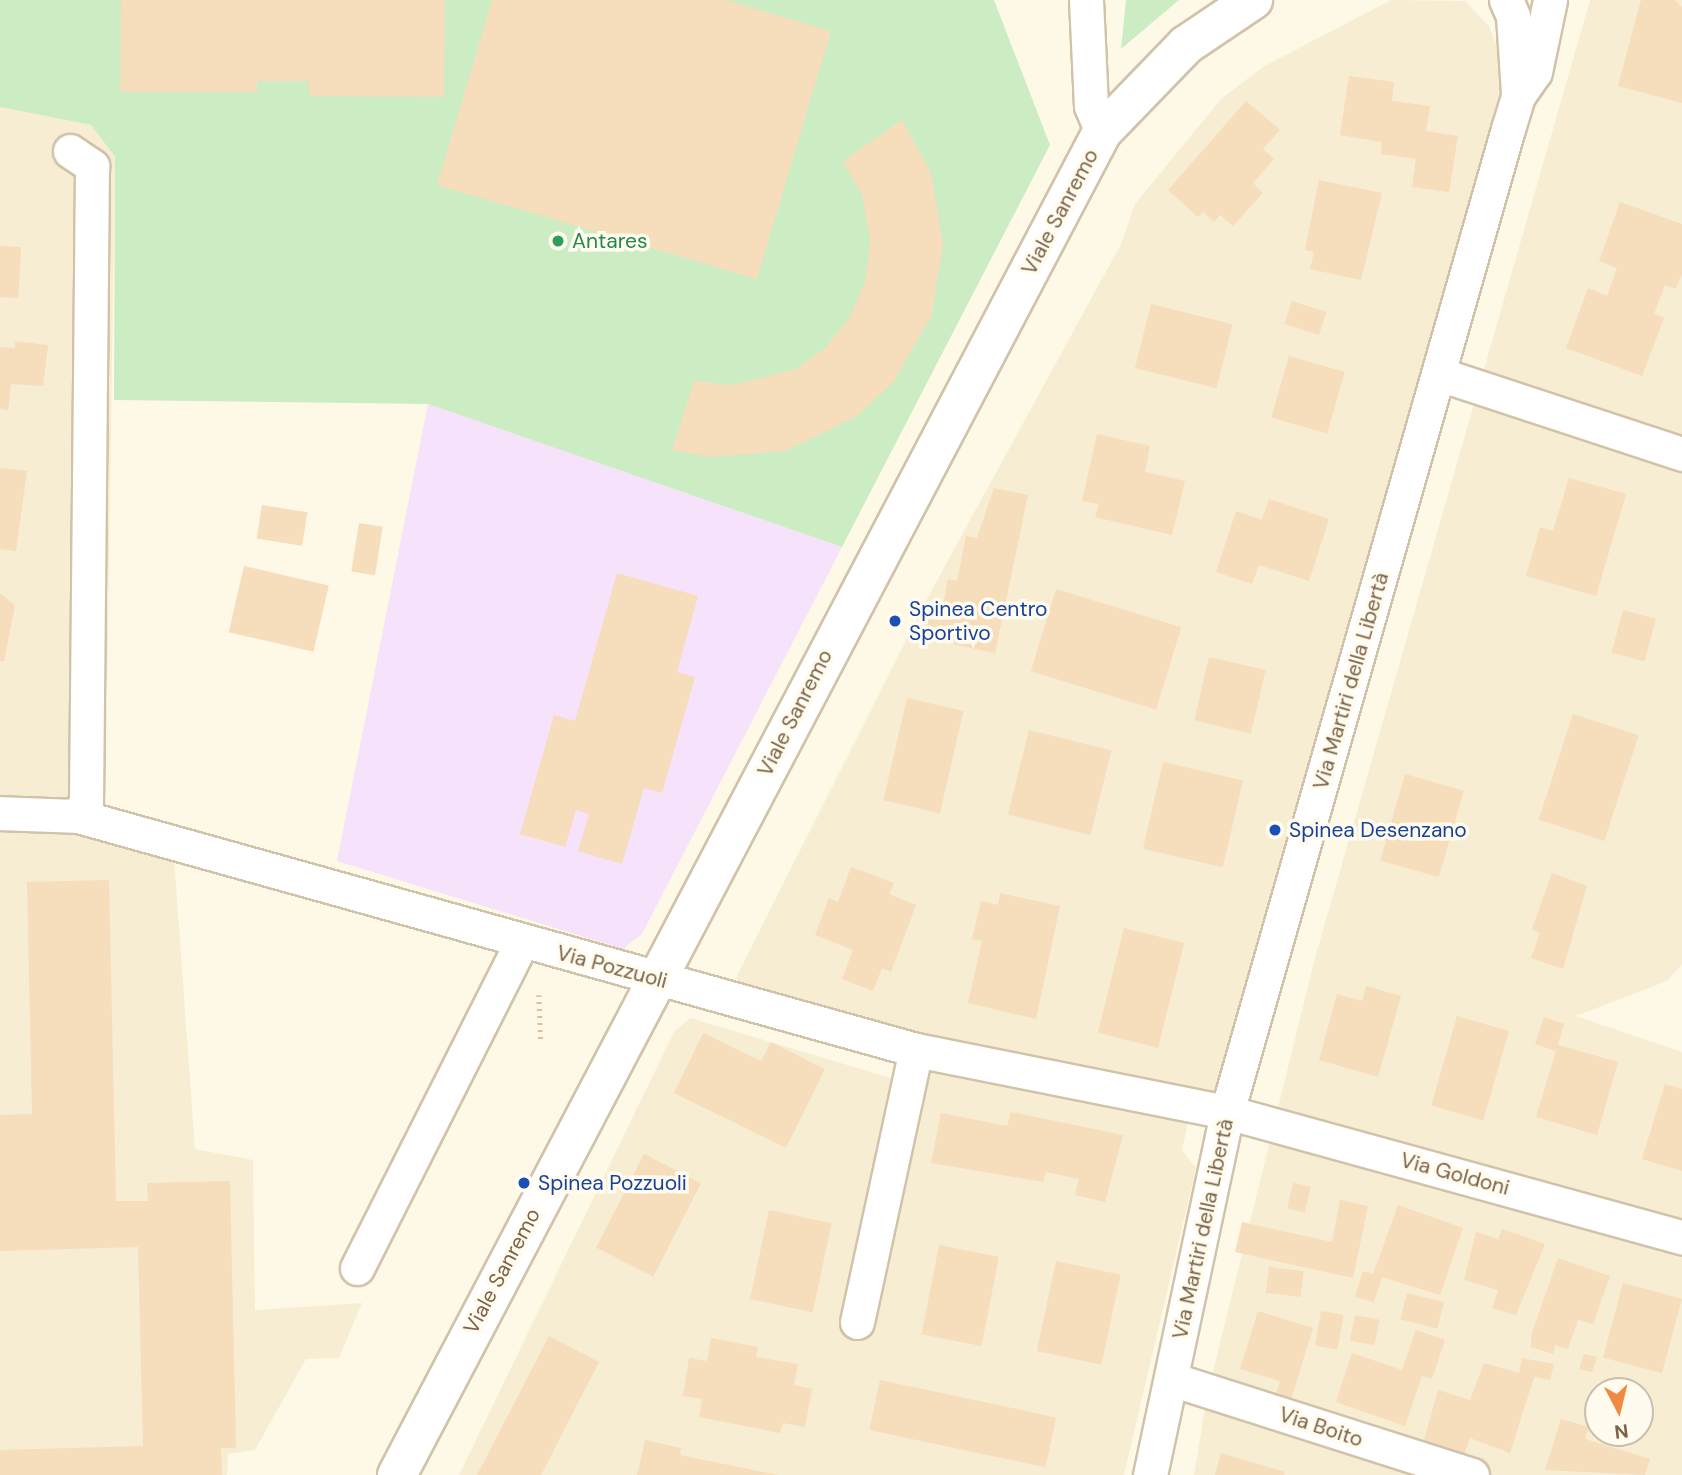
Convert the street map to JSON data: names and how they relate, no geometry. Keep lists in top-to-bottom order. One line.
{"streets":{"street":["Viale Sanremo","Via Martiri della Libertà","Via Pozzuoli","Via Goldoni","Via Boito"]},"crossings":[["Viale Sanremo","Via Pozzuoli"],["Via Martiri della Libertà","Via Pozzuoli"],["Via Martiri della Libertà","Via Goldoni"],["Via Martiri della Libertà","Via Boito"],["Via Pozzuoli","Via Goldoni"]],"places":["Antares","Spinea Centro Sportivo","Spinea Desenzano","Spinea Pozzuoli"],"north":"bottom"}
